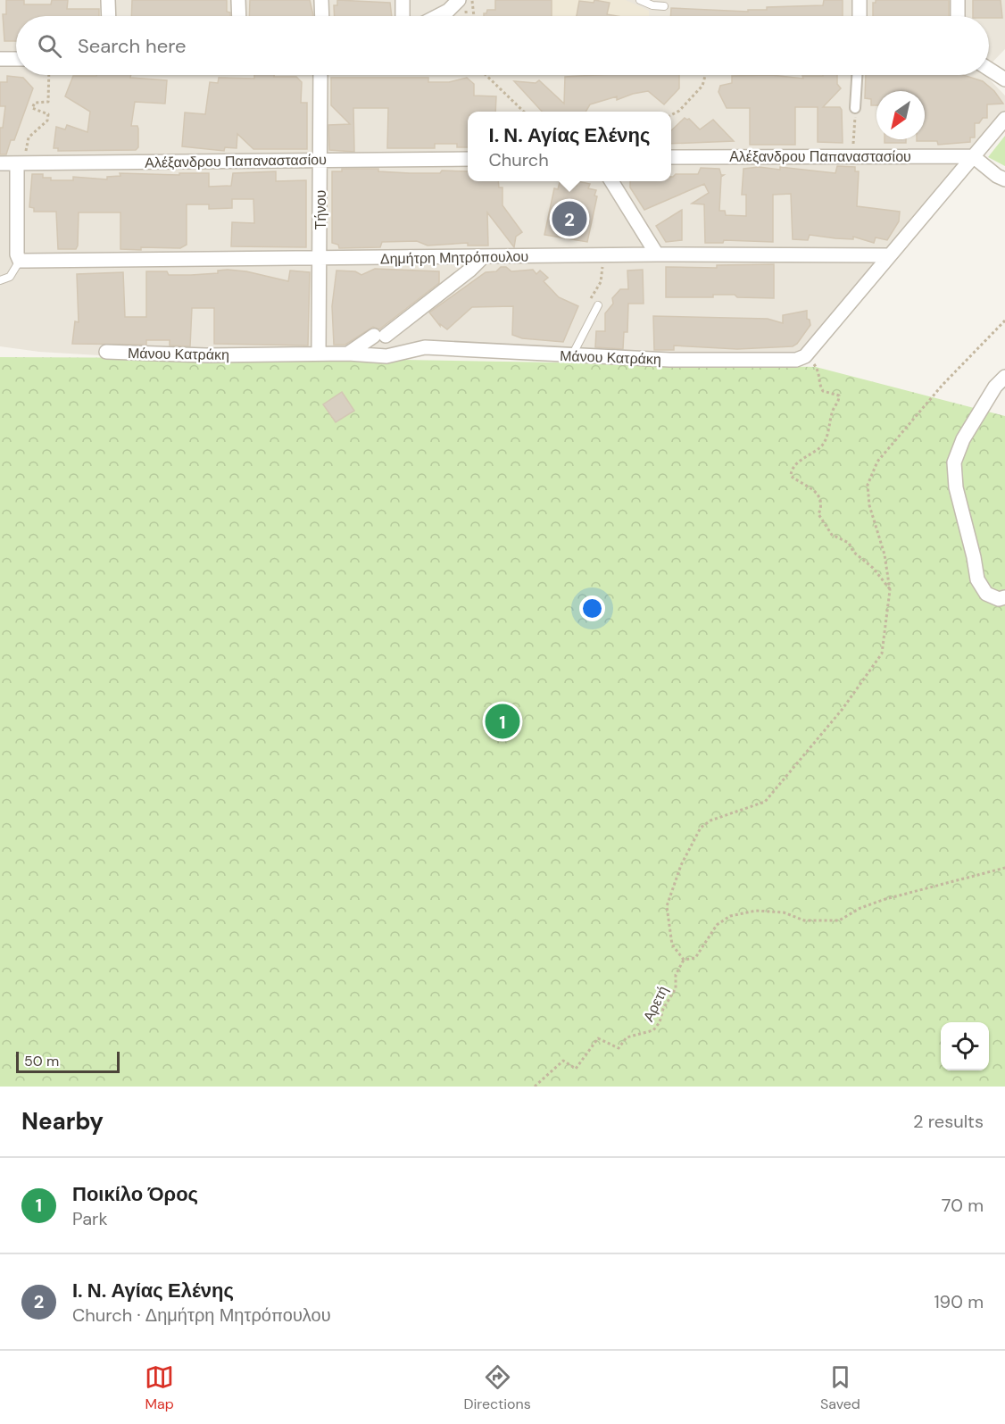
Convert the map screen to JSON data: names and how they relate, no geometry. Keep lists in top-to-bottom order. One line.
{"streets":{"street":["Αλέξανδρου Παπαναστασίου","Τήνου","Δημήτρη Μητρόπουλου","Μάνου Κατράκη"],"path":["Αρετή"]},"crossings":[["Αλέξανδρου Παπαναστασίου","Τήνου"],["Τήνου","Δημήτρη Μητρόπουλου"],["Τήνου","Μάνου Κατράκη"]],"scale_bar":"50 m","north":"bottom left","page":{"search":"Search here","popup":["Ι. Ν. Αγίας Ελένης","Church"],"pins":["2","1"],"scale":"50 m","heading":["Nearby","2 results"],"list":[{"mark":"1","name":"Ποικίλο Όρος","note":"Park","value":"70 m"},{"mark":"2","name":"Ι. Ν. Αγίας Ελένης","note":"Church · Δημήτρη Μητρόπουλου","value":"190 m"}],"nav":["Map","Directions","Saved"]}}
